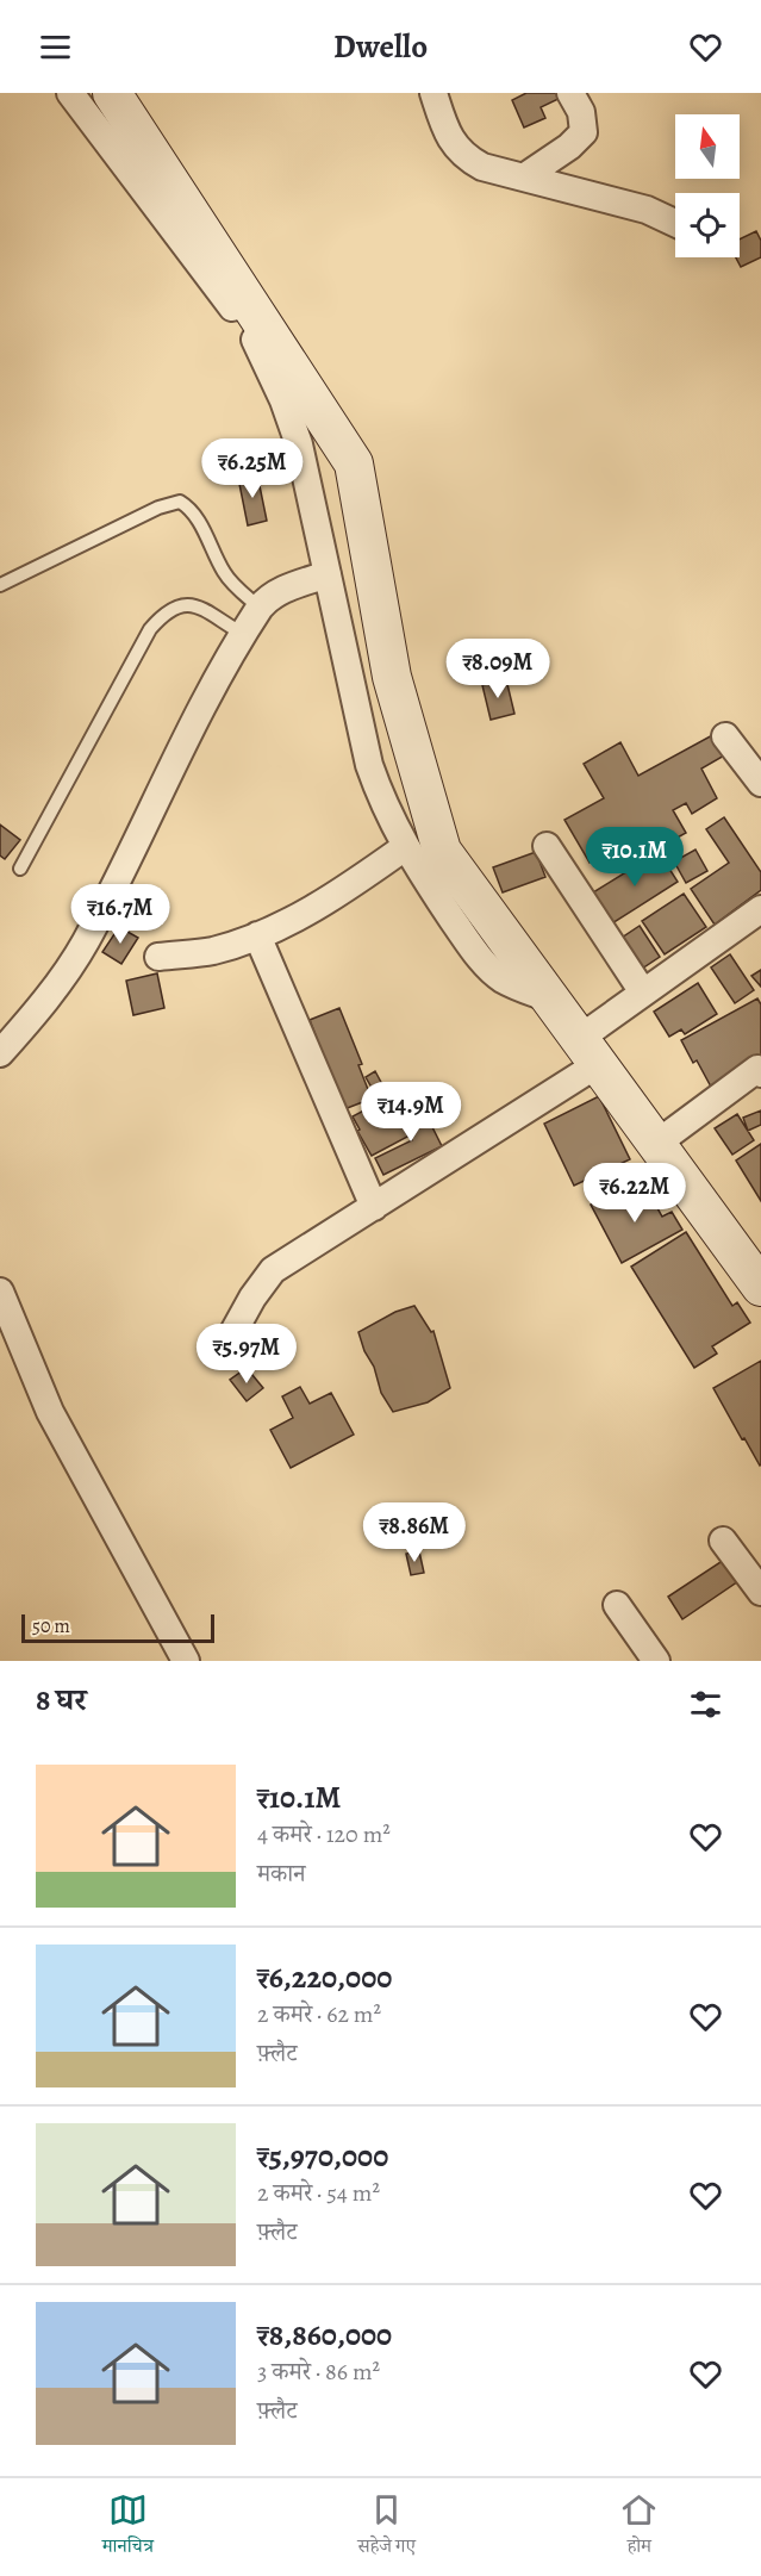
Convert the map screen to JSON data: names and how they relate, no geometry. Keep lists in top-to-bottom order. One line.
{"scale_bar":"50 m","north":"top","page":{"header":"Dwello","price":["₹6.25M","₹8.09M","₹10.1M","₹16.7M","₹14.9M","₹6.22M","₹5.97M","₹8.86M"],"scale":"50 m","heading":"8 घर","list":[{"name":"₹10.1M","note":"4 कमरे · 120 m² · मकान"},{"name":"₹6,220,000","note":"2 कमरे · 62 m² · फ़्लैट"},{"name":"₹5,970,000","note":"2 कमरे · 54 m² · फ़्लैट"},{"name":"₹8,860,000","note":"3 कमरे · 86 m² · फ़्लैट"}],"tabs":["मानचित्र","सहेजे गए","होम"]}}
